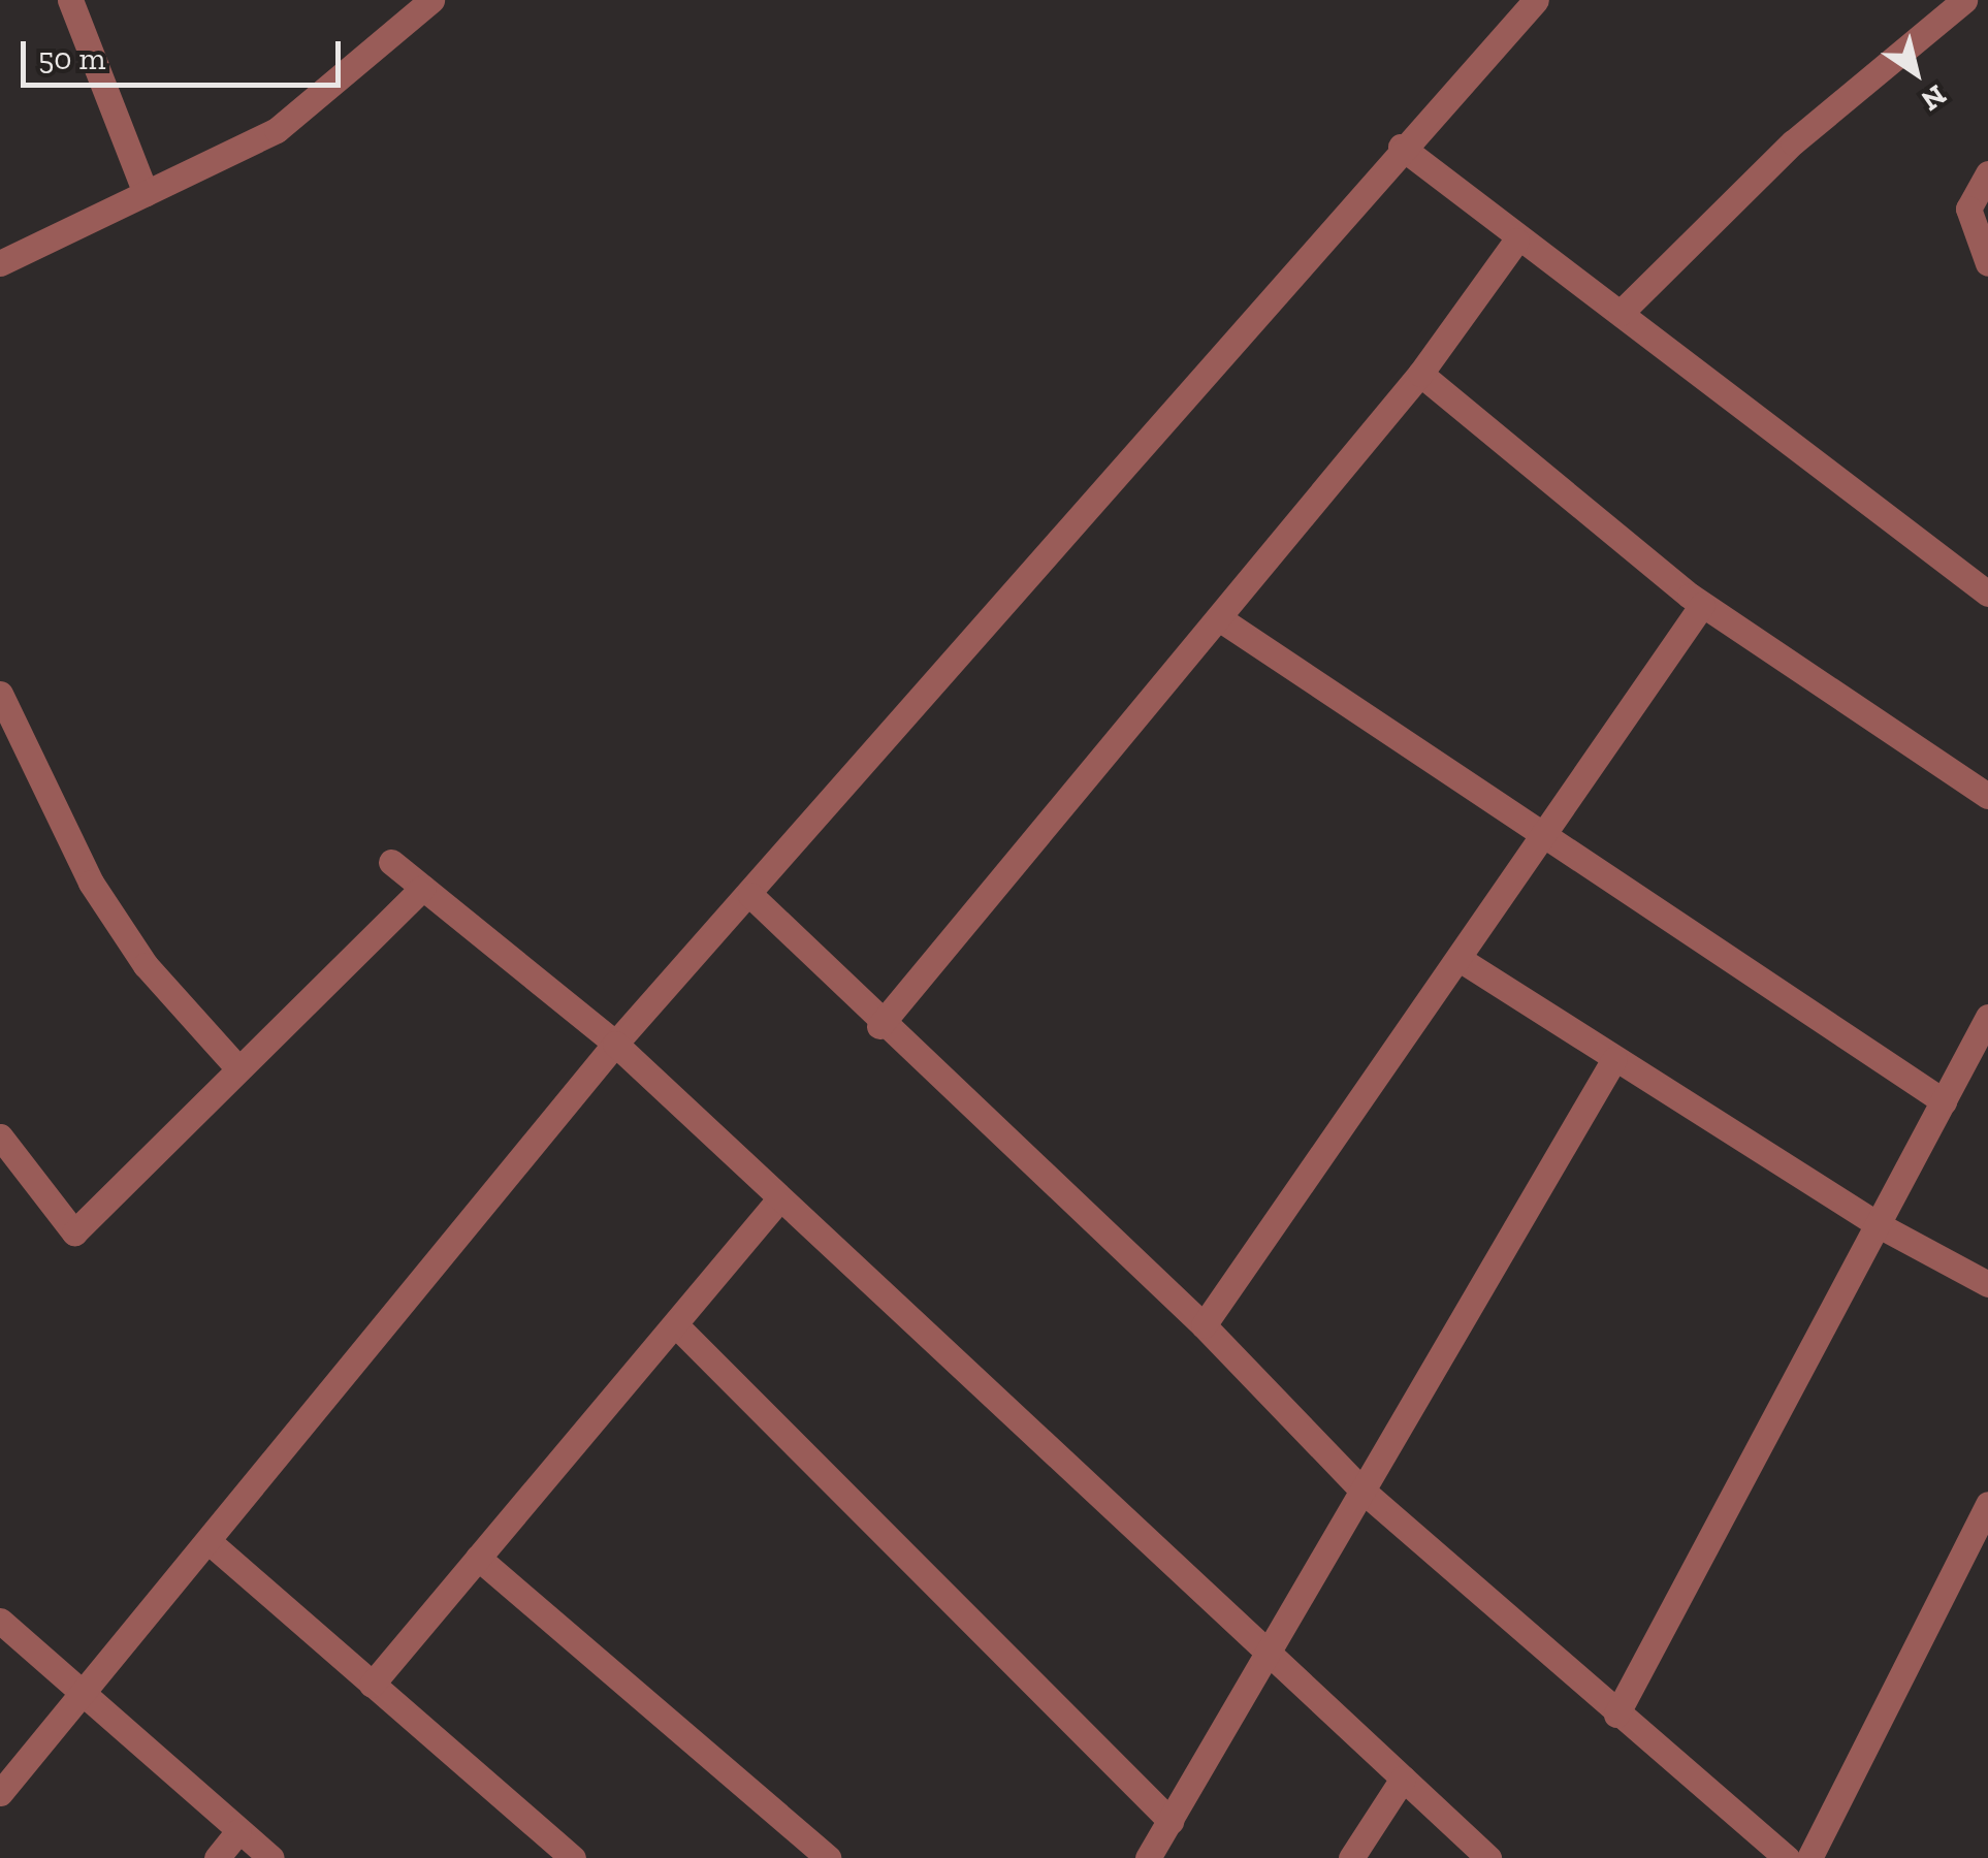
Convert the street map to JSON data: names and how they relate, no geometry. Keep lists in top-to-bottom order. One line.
{"scale_bar":"50 m","north":"bottom right"}
